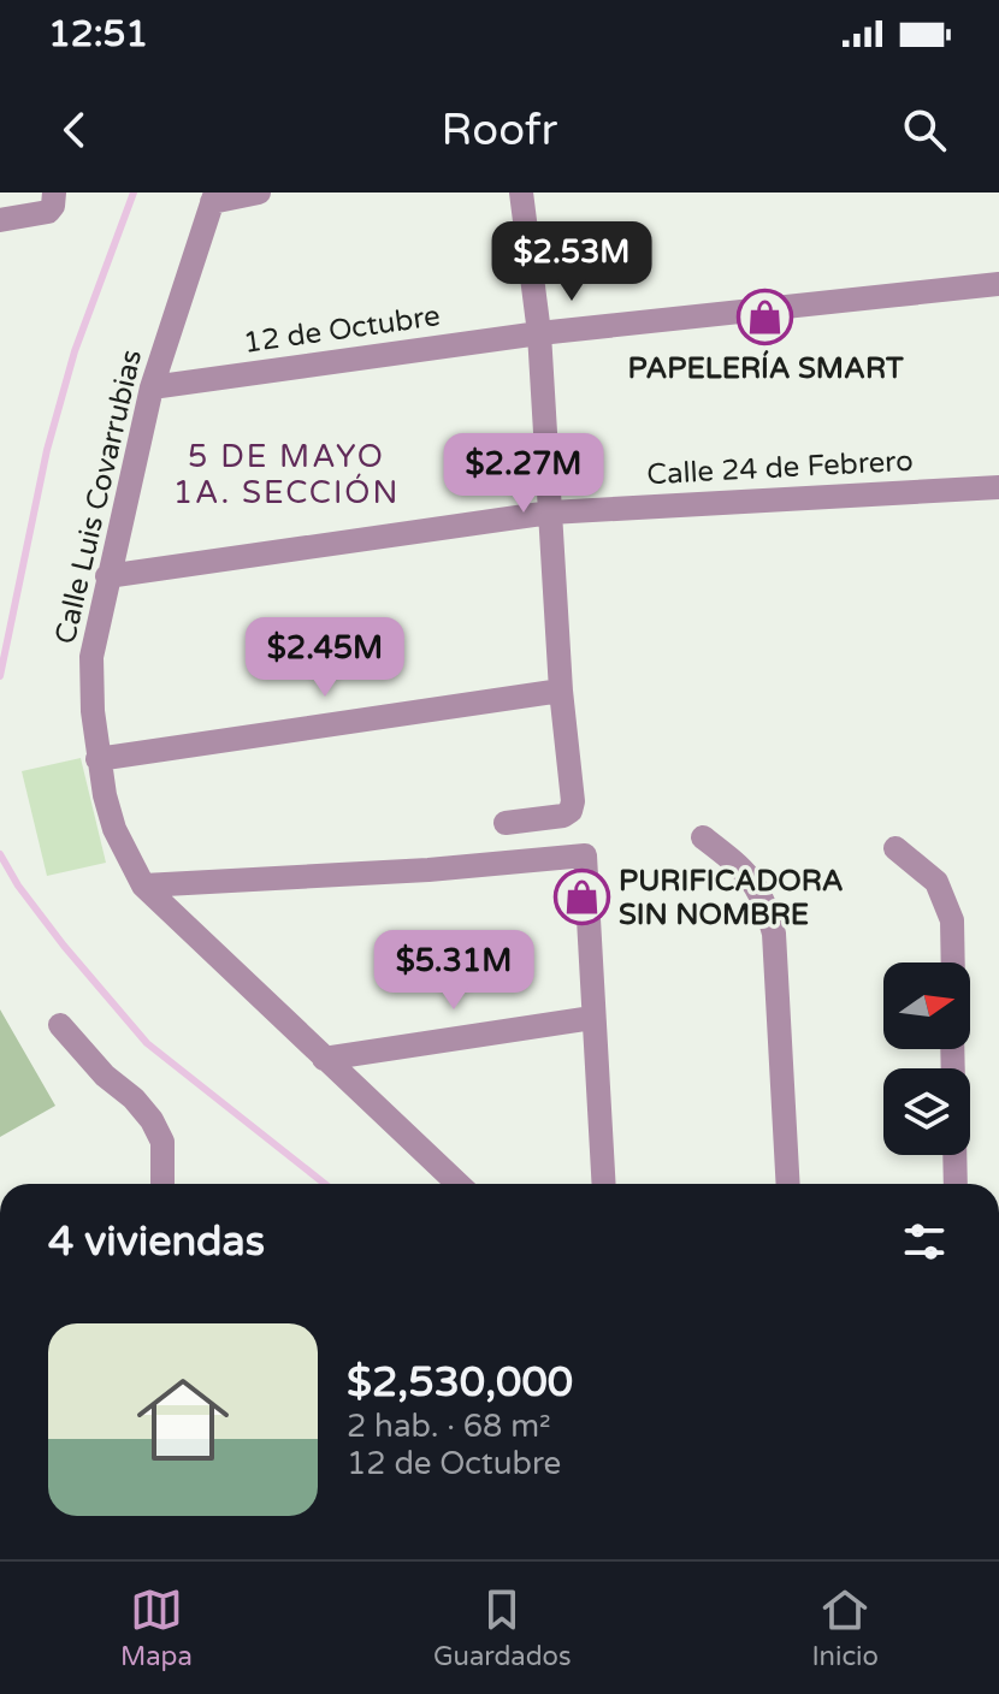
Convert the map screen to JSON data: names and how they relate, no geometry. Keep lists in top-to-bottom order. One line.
{"streets":{"street":["12 de Octubre","Calle 24 de Febrero","Calle Luis Covarrubias"]},"crossings":[["12 de Octubre","Calle Luis Covarrubias"],["Calle 24 de Febrero","Calle Luis Covarrubias"]],"districts":["5 DE MAYO 1A. SECCIÓN"],"places":{"shop":["PAPELERÍA SMART","PURIFICADORA SIN NOMBRE"]},"north":"right","page":{"status":"12:51","header":"Roofr","price":["$2.53M","$2.27M","$2.45M","$5.31M"],"heading":"4 viviendas","list":[{"name":"$2,530,000","note":"2 hab. · 68 m² · 12 de Octubre"}],"tabs":["Mapa","Guardados","Inicio"]}}
